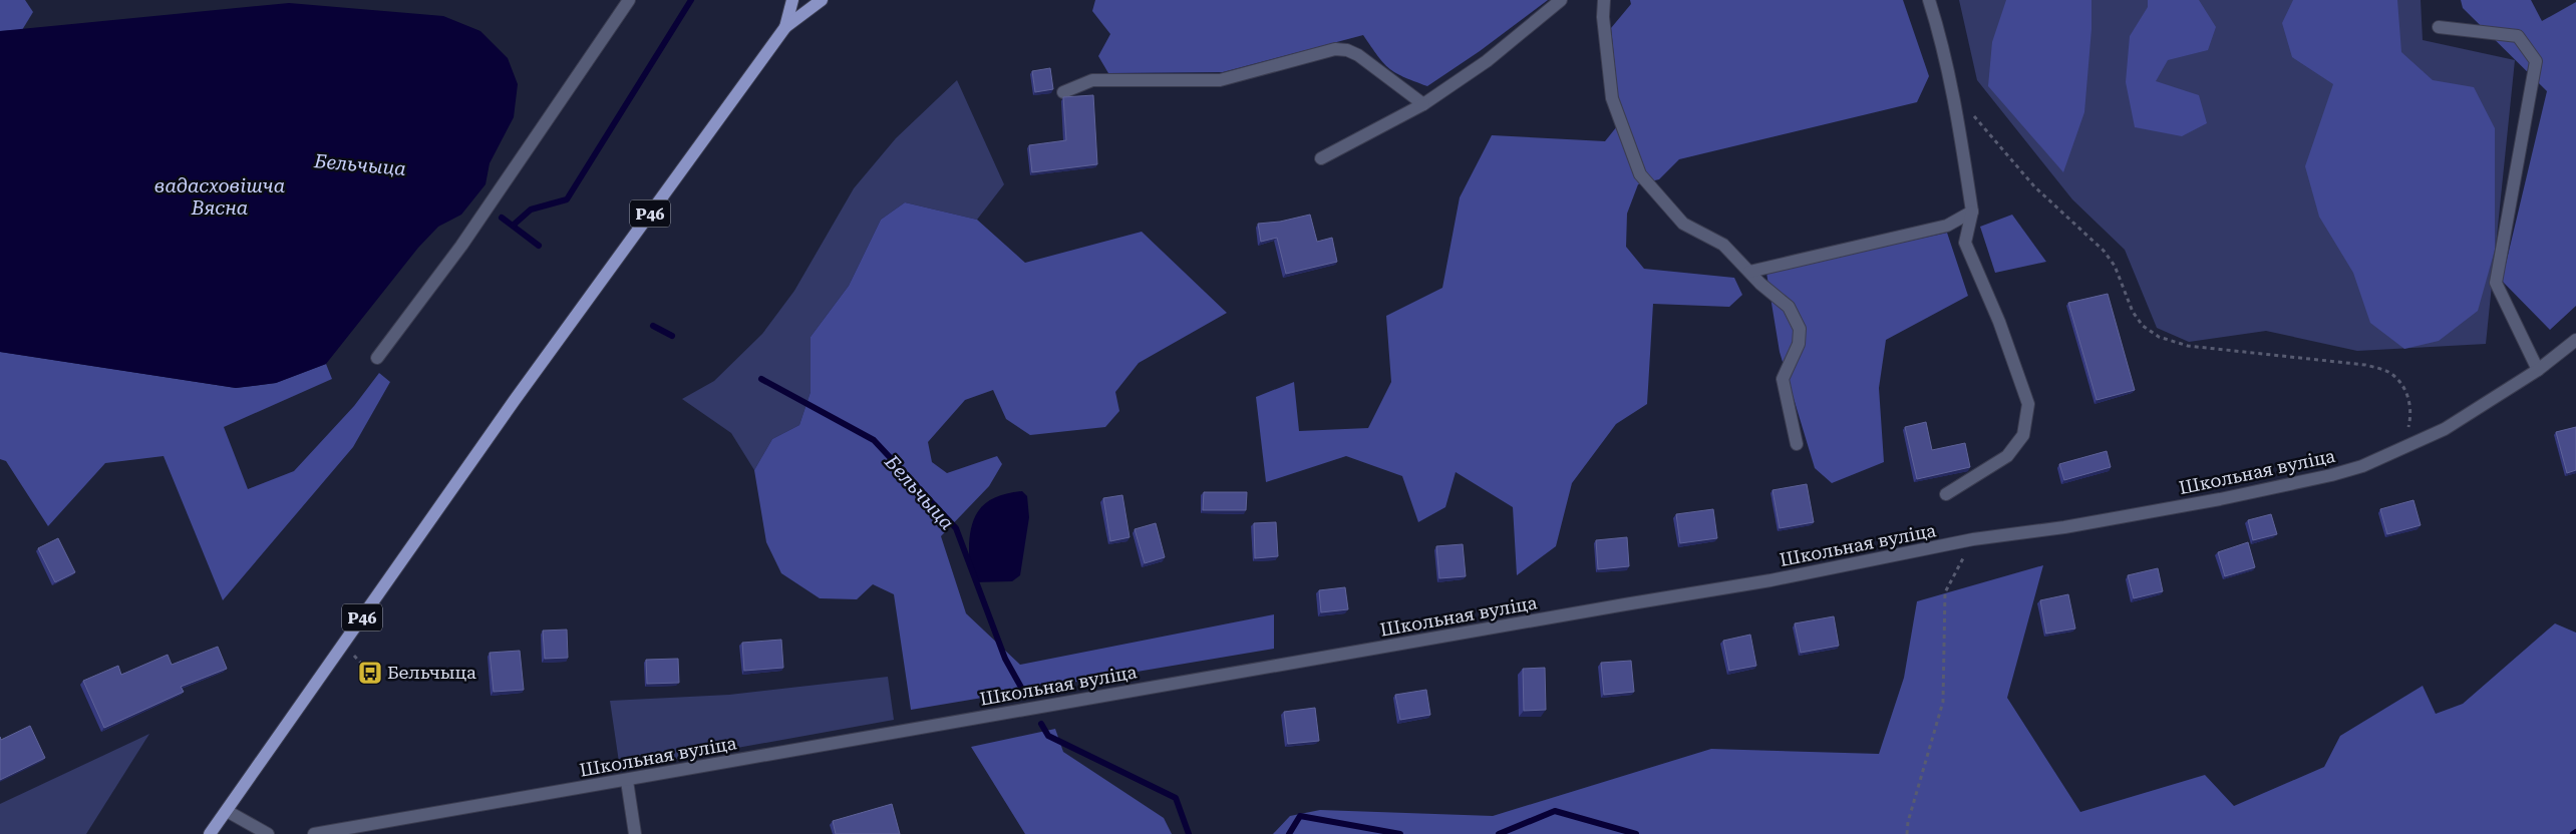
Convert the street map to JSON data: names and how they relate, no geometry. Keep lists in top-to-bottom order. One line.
{"streets":{"main road":["Р46"],"street":["Школьная вуліца"]},"water":["Бельчыца","вадасховішча Вясна"],"places":{"bus stop":["Бельчыца"]}}
